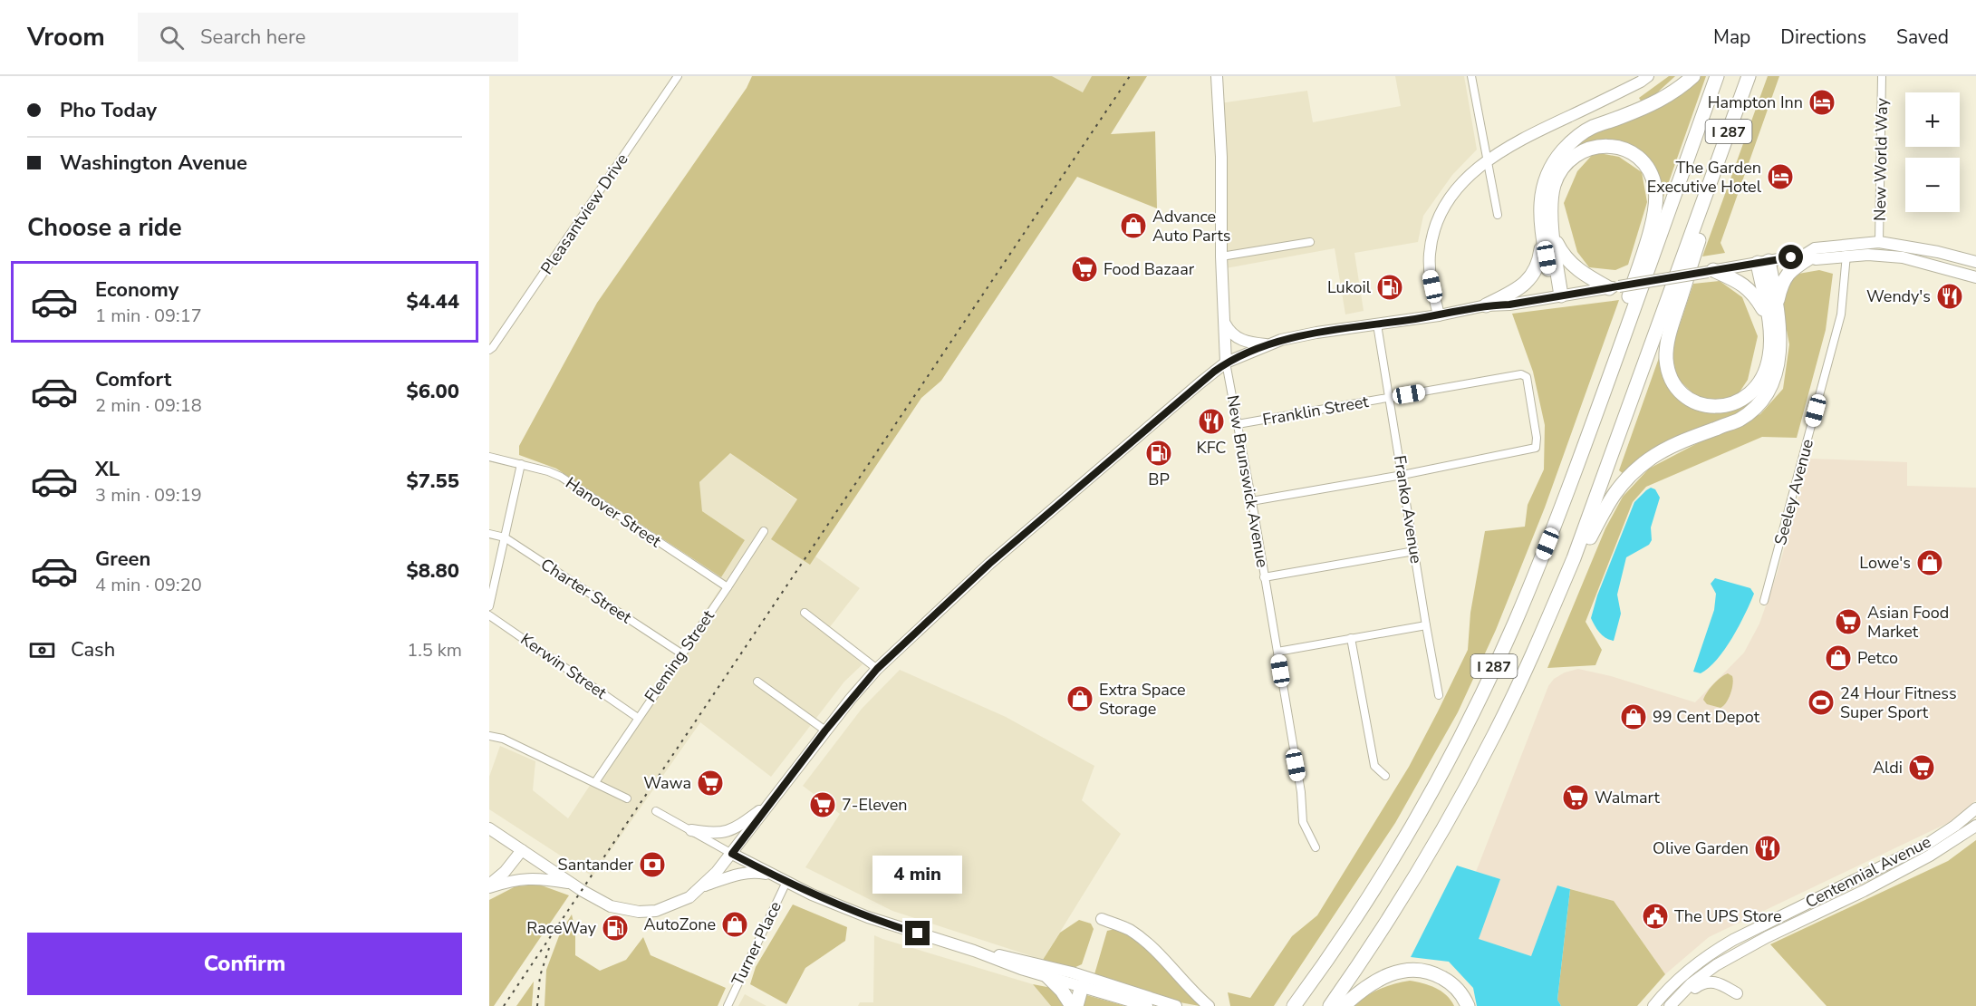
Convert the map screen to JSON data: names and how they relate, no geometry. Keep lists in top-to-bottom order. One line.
{"streets":{"highway":["I 287"],"main road":["New Brunswick Avenue","Centennial Avenue"],"street":["New World Way","Pleasantview Drive","Franklin Street","Seeley Avenue","Franko Avenue","Hanover Street","Charter Street","Fleming Street","Kerwin Street","Turner Place"]},"crossings":[["Franklin Street","New Brunswick Avenue"],["Franklin Street","Franko Avenue"],["Hanover Street","Fleming Street"],["Charter Street","Fleming Street"],["Fleming Street","Kerwin Street"]],"places":{"hotel":["Hampton Inn","The Garden Executive Hotel"],"shop":["Advance Auto Parts","Lowe's","Petco","Extra Space Storage","99 Cent Depot","AutoZone"],"supermarket":["Food Bazaar","Asian Food Market","Aldi","Wawa","Walmart","7-Eleven"],"fuel station":["Lukoil","BP","RaceWay"],"restaurant":["Wendy's","KFC","Olive Garden"],"sports":["24 Hour Fitness Super Sport"],"bank":["Santander"],"public building":["The UPS Store"]},"page":{"header":"Vroom","search":"Search here","nav":["Map","Directions","Saved"],"banner":["Pho Today","Washington Avenue"],"map_buttons":["+","−"],"heading":"Choose a ride","list":[{"name":"Economy","note":"1 min · 09:17","value":"$4.44"},{"name":"Comfort","note":"2 min · 09:18","value":"$6.00"},{"name":"XL","note":"3 min · 09:19","value":"$7.55"},{"name":"Green","note":"4 min · 09:20","value":"$8.80"}],"pay":["Cash","1.5 km"],"bubble":"4 min","buttons":"Confirm"}}
